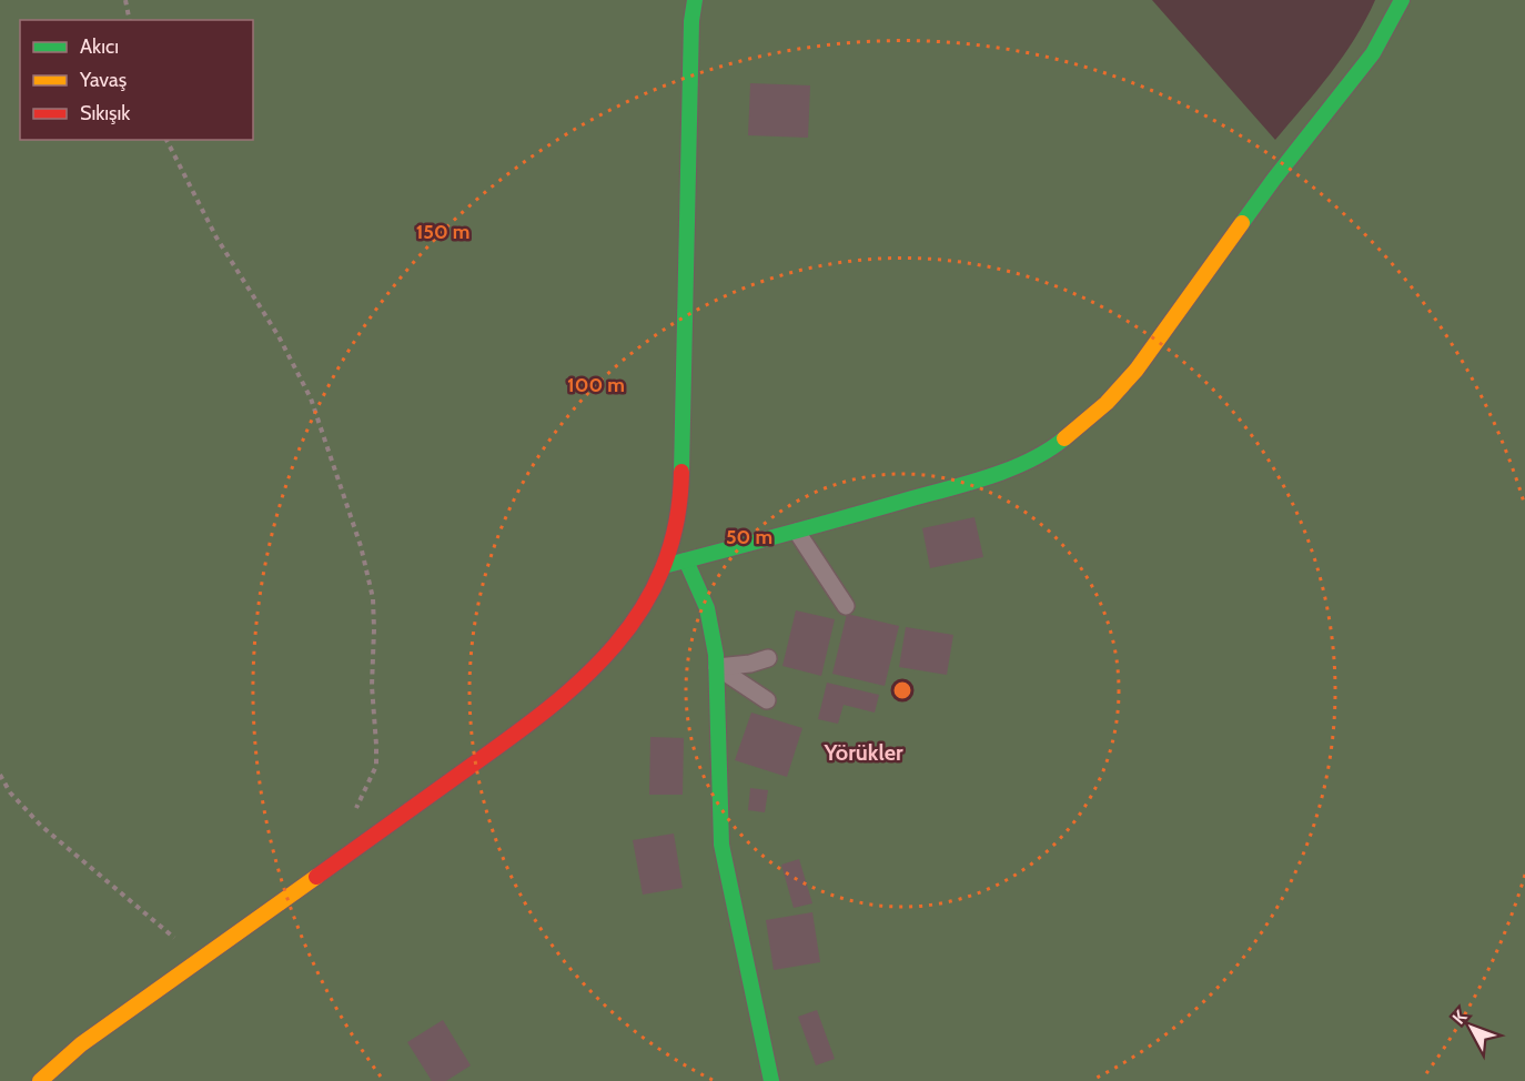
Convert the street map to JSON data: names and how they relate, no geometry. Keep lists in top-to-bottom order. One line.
{"districts":["Yörükler"],"legend":["Akıcı","Yavaş","Sıkışık"],"north":"top left","rings":["150 m","100 m","50 m"]}
